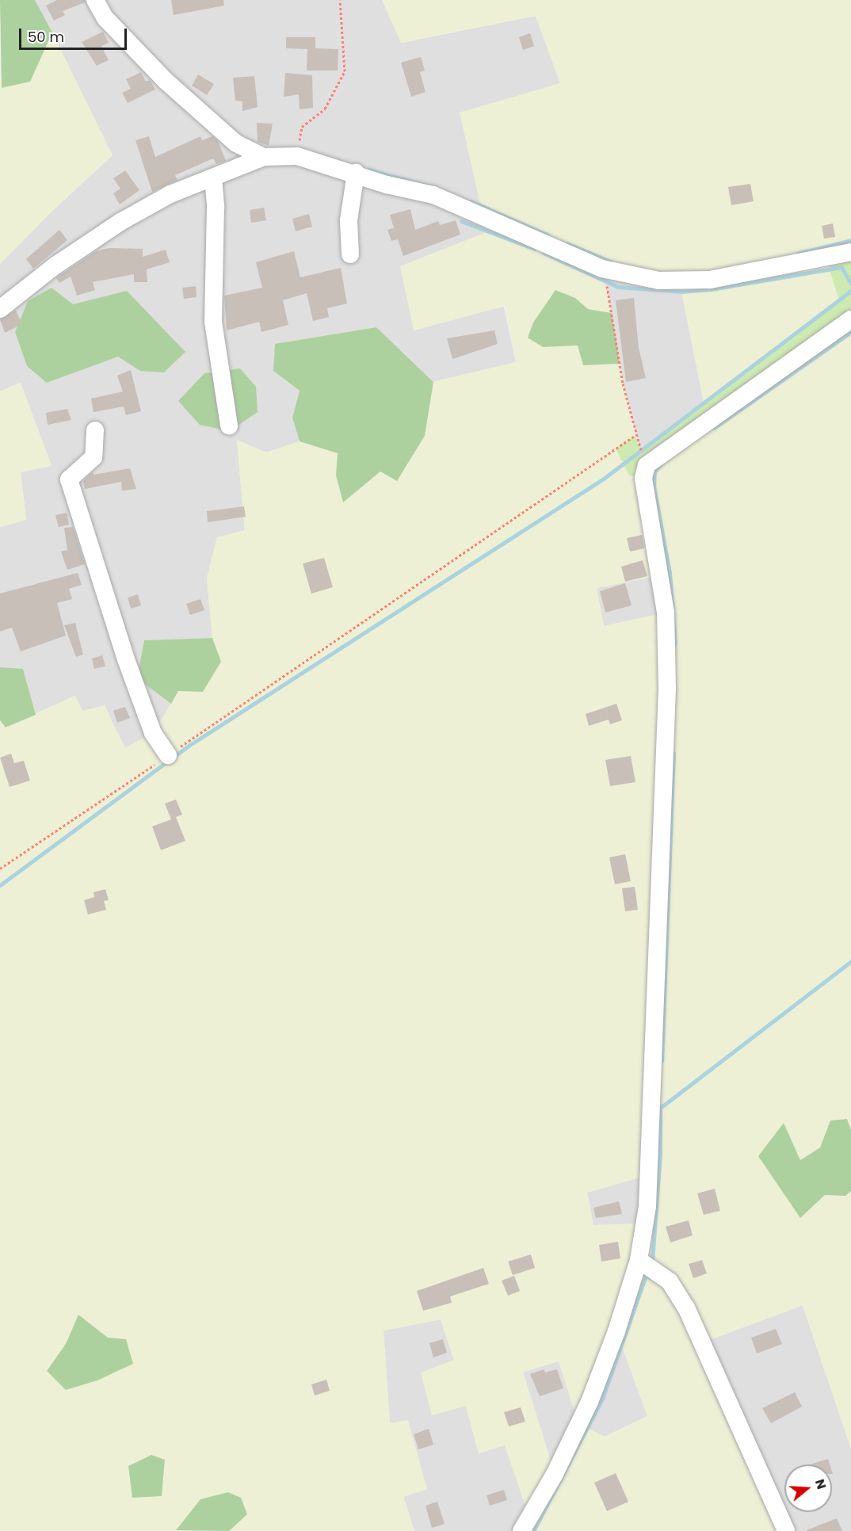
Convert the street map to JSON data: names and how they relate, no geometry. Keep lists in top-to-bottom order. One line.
{"scale_bar":"50 m","north":"right"}
